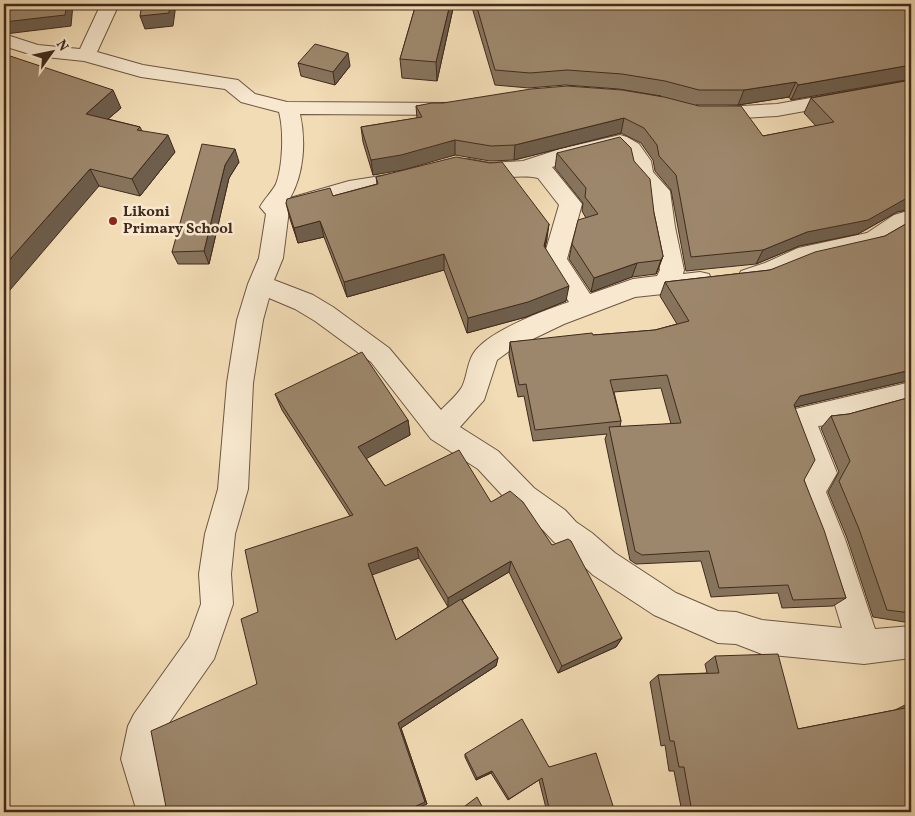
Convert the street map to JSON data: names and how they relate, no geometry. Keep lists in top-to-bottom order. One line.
{"places":["Likoni Primary School"],"north":"top right"}
